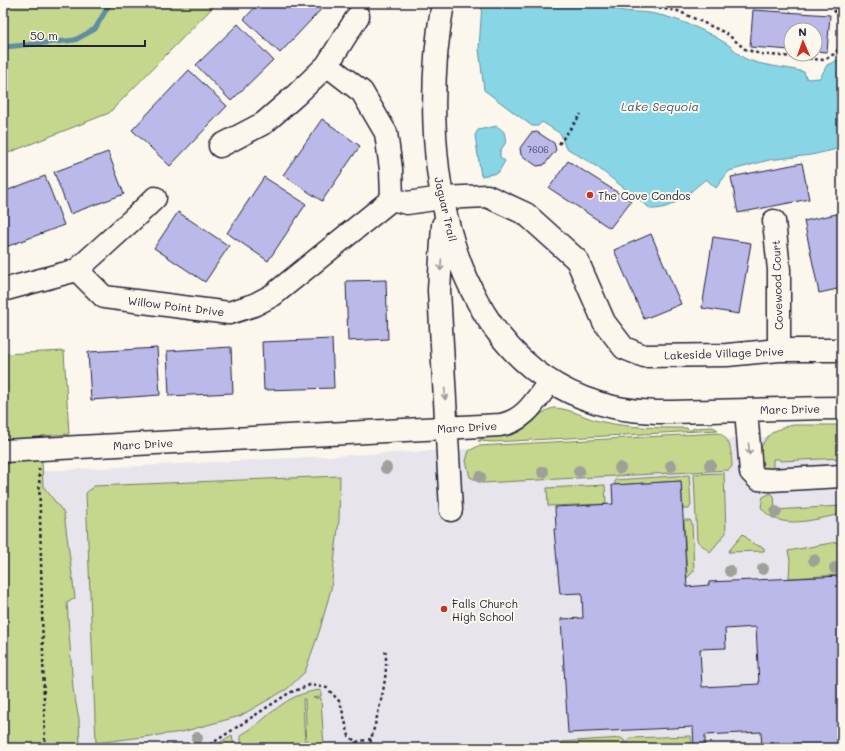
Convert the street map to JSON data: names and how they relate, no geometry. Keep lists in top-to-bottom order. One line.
{"streets":{"street":["Jaguar Trail","Covewood Court","Willow Point Drive","Lakeside Village Drive","Marc Drive"]},"crossings":[["Jaguar Trail","Lakeside Village Drive"],["Jaguar Trail","Marc Drive"],["Covewood Court","Lakeside Village Drive"]],"water":["Lake Sequoia"],"places":["The Cove Condos","Falls Church High School"],"house_numbers":["7606"],"scale_bar":"50 m","north":"top"}
